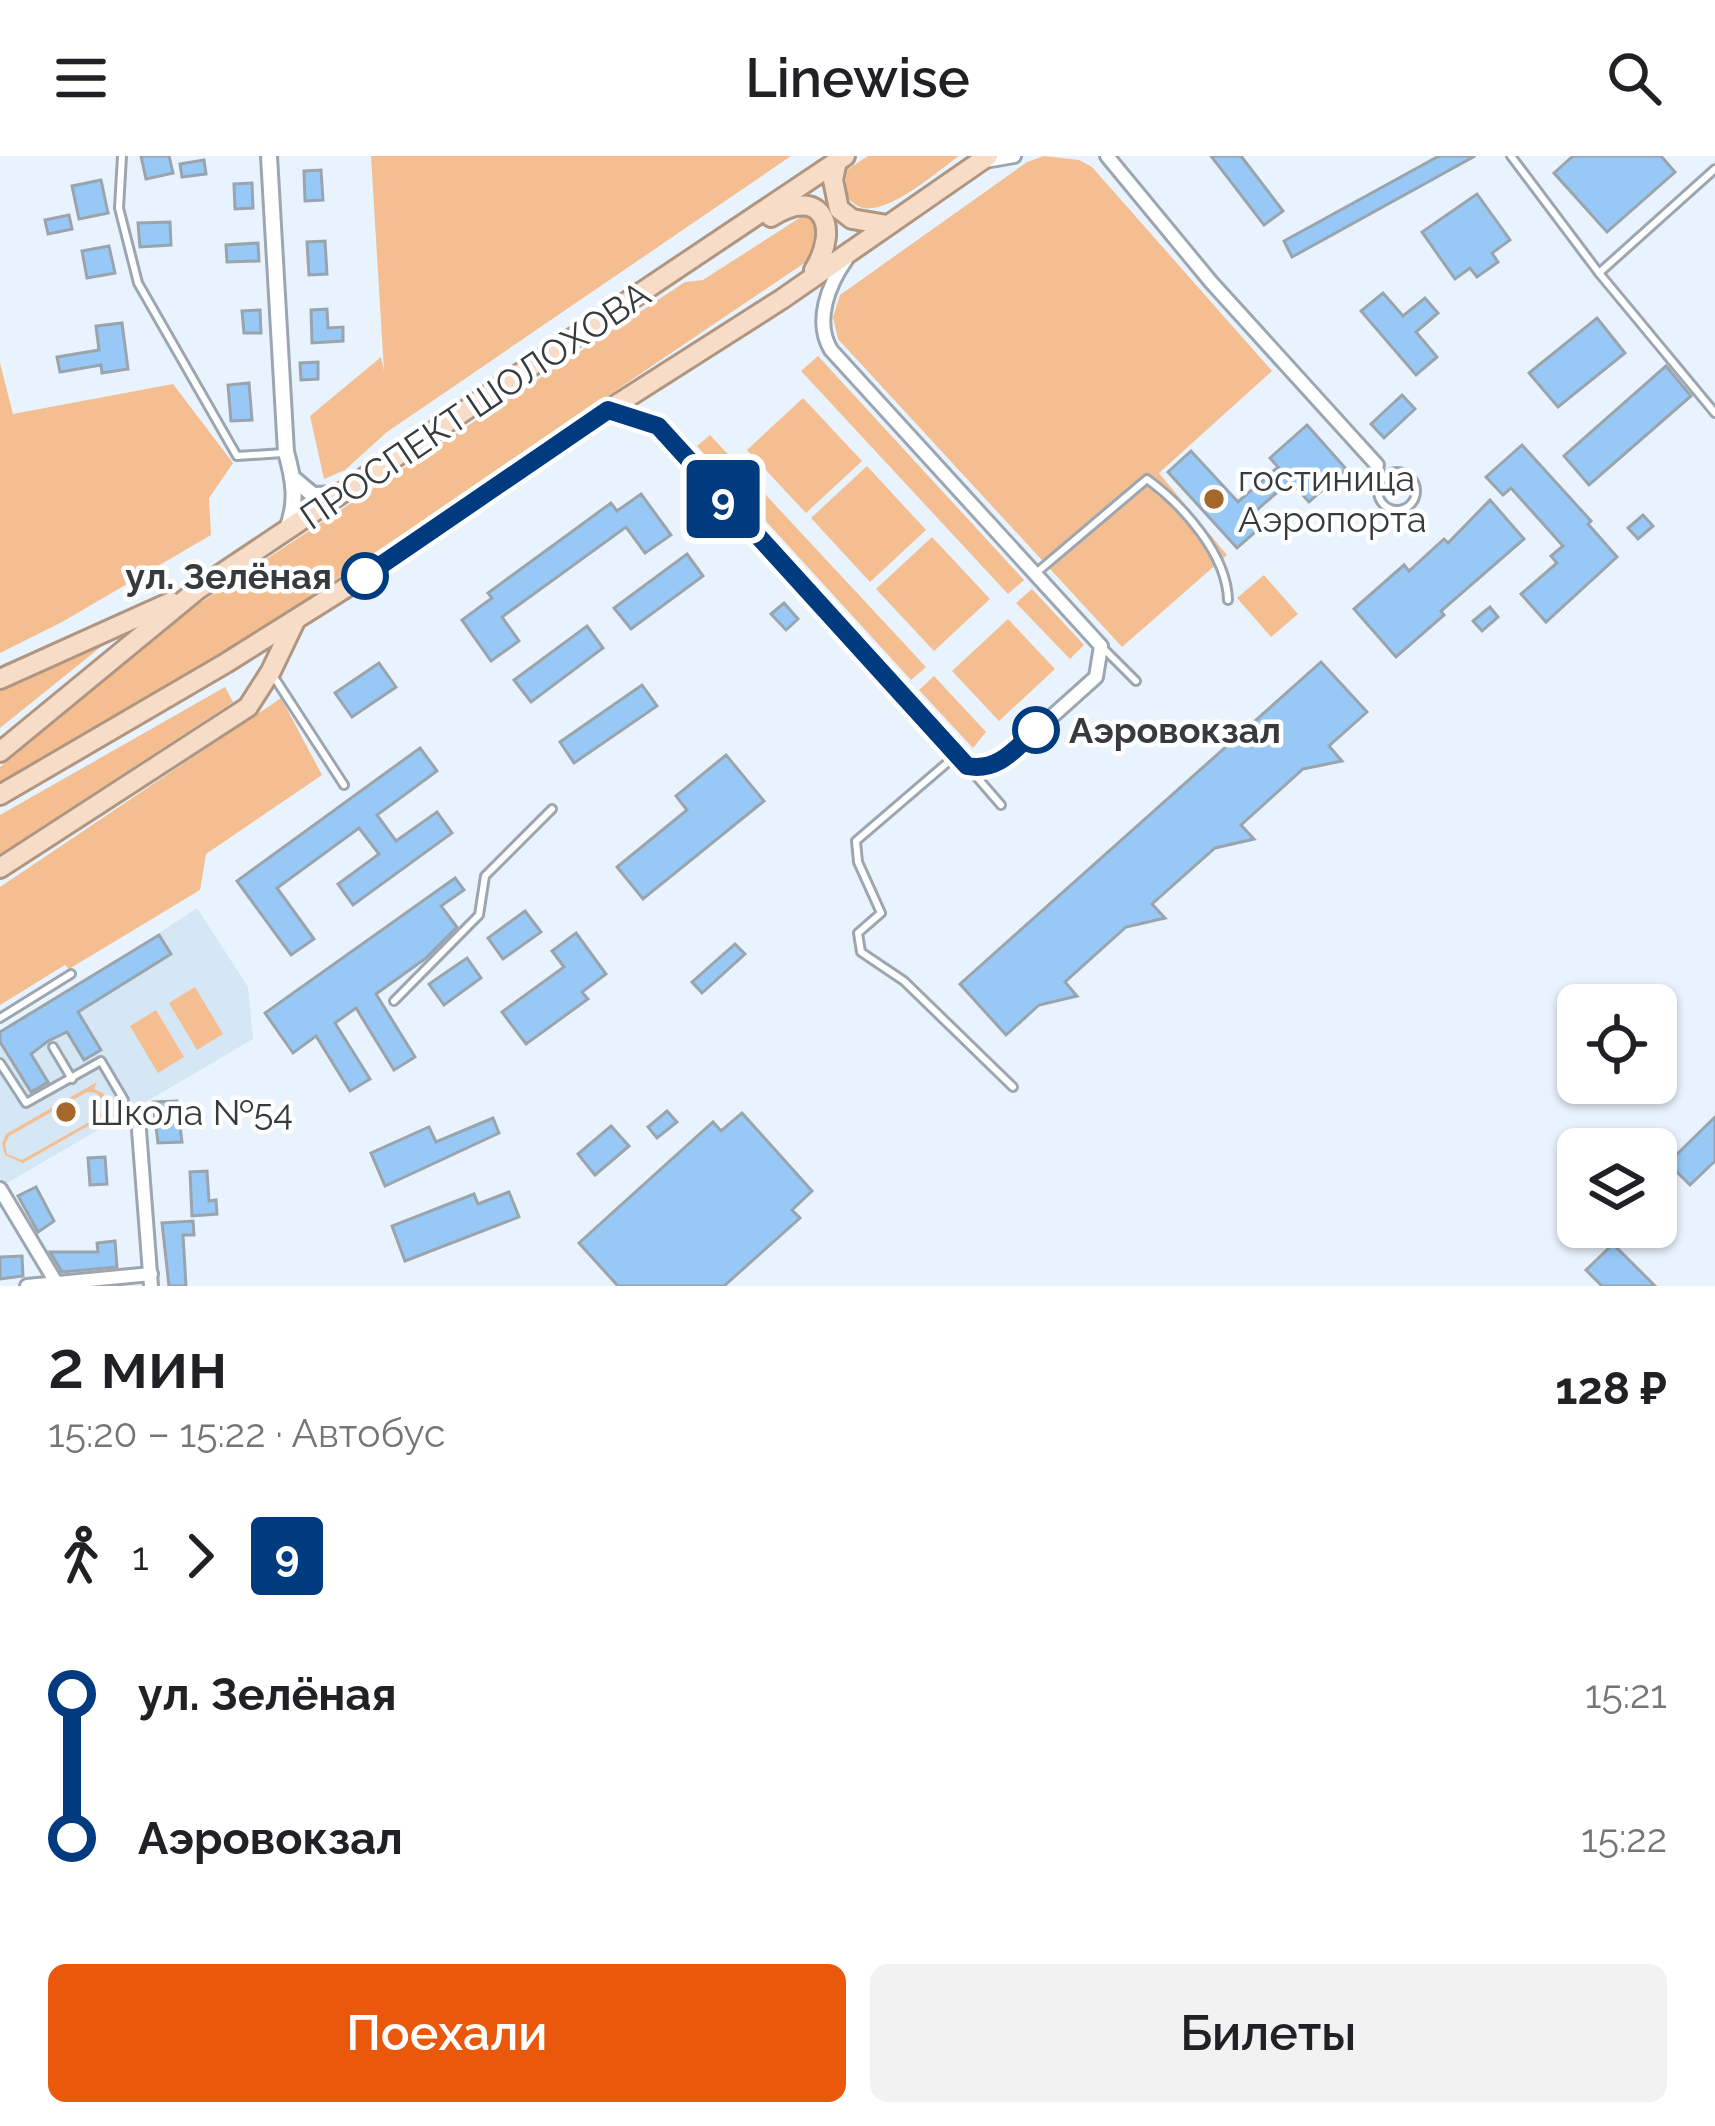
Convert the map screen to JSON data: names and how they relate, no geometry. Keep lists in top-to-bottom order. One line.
{"streets":{"main road":["ПРОСПЕКТ ШОЛОХОВА"]},"places":["гостиница Аэропорта","ул. Зелёная","Аэровокзал","Школа №54"],"lines":["bus line 9"],"page":{"header":"Linewise","on_map":"9","heading":["2 мин","15:20 – 15:22 · Автобус","128 ₽"],"legs":["1","9"],"list":[{"name":"ул. Зелёная","value":"15:21"},{"name":"Аэровокзал","value":"15:22"}],"buttons":["Поехали","Билеты"]}}
